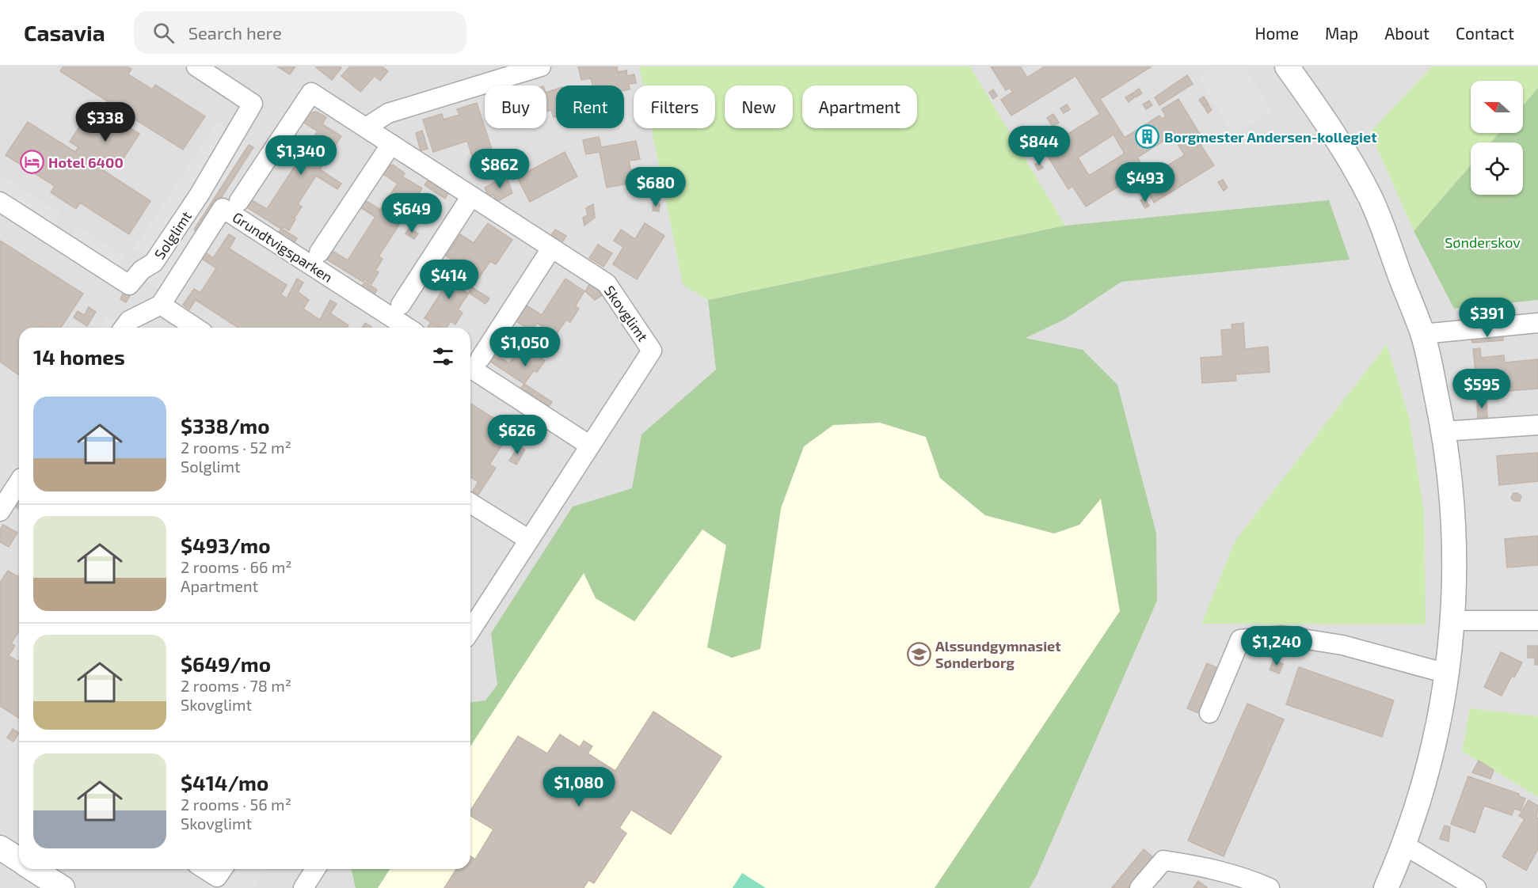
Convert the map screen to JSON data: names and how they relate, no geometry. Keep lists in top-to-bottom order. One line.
{"streets":{"street":["Solglimt","Grundtvigsparken","Skovglimt"]},"parks":["Sønderskov"],"places":{"building":["Borgmester Andersen-kollegiet"],"hotel":["Hotel 6400"],"school or university":["Alssundgymnasiet Sønderborg"]},"north":"left","page":{"header":"Casavia","search":"Search here","nav":["Home","Map","About","Contact"],"chip":["Buy","Rent","Filters","New","Apartment"],"price":["$338","$844","$1,340","$862","$493","$680","$649","$414","$391","$1,050","$595","$626","$1,240","$1,080"],"heading":"14 homes","list":[{"name":"$338/mo","note":"2 rooms · 52 m² · Solglimt"},{"name":"$493/mo","note":"2 rooms · 66 m² · Apartment"},{"name":"$649/mo","note":"2 rooms · 78 m² · Skovglimt"},{"name":"$414/mo","note":"2 rooms · 56 m² · Skovglimt"}]}}
